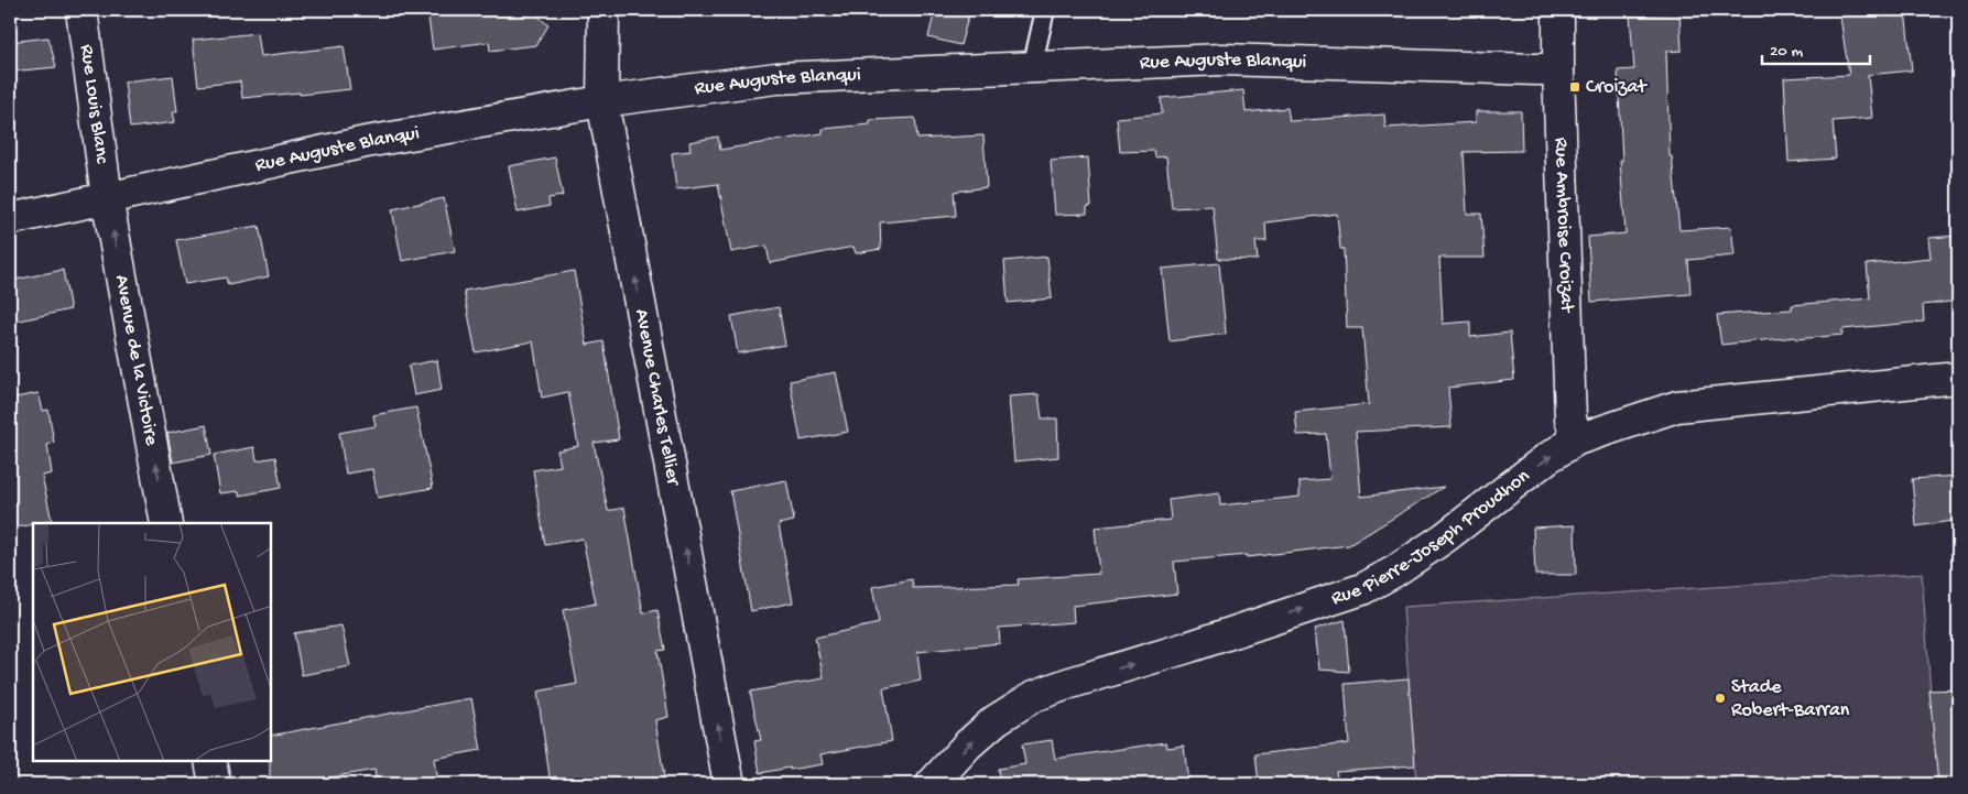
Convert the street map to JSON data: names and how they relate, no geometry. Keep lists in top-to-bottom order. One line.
{"streets":{"street":["Rue Auguste Blanqui","Rue Louis Blanc","Rue Ambroise Croizat","Avenue de la Victoire","Avenue Charles Tellier","Rue Pierre-Joseph Proudhon"]},"crossings":[["Rue Auguste Blanqui","Rue Louis Blanc"],["Rue Auguste Blanqui","Rue Ambroise Croizat"],["Rue Auguste Blanqui","Avenue de la Victoire"],["Rue Auguste Blanqui","Avenue Charles Tellier"],["Rue Louis Blanc","Avenue de la Victoire"],["Rue Ambroise Croizat","Rue Pierre-Joseph Proudhon"]],"one_way":["Avenue de la Victoire","Avenue Charles Tellier","Rue Pierre-Joseph Proudhon"],"places":{"transit":["Croizat"],"other":["Stade Robert-Barran"]},"scale_bar":"20 m"}
